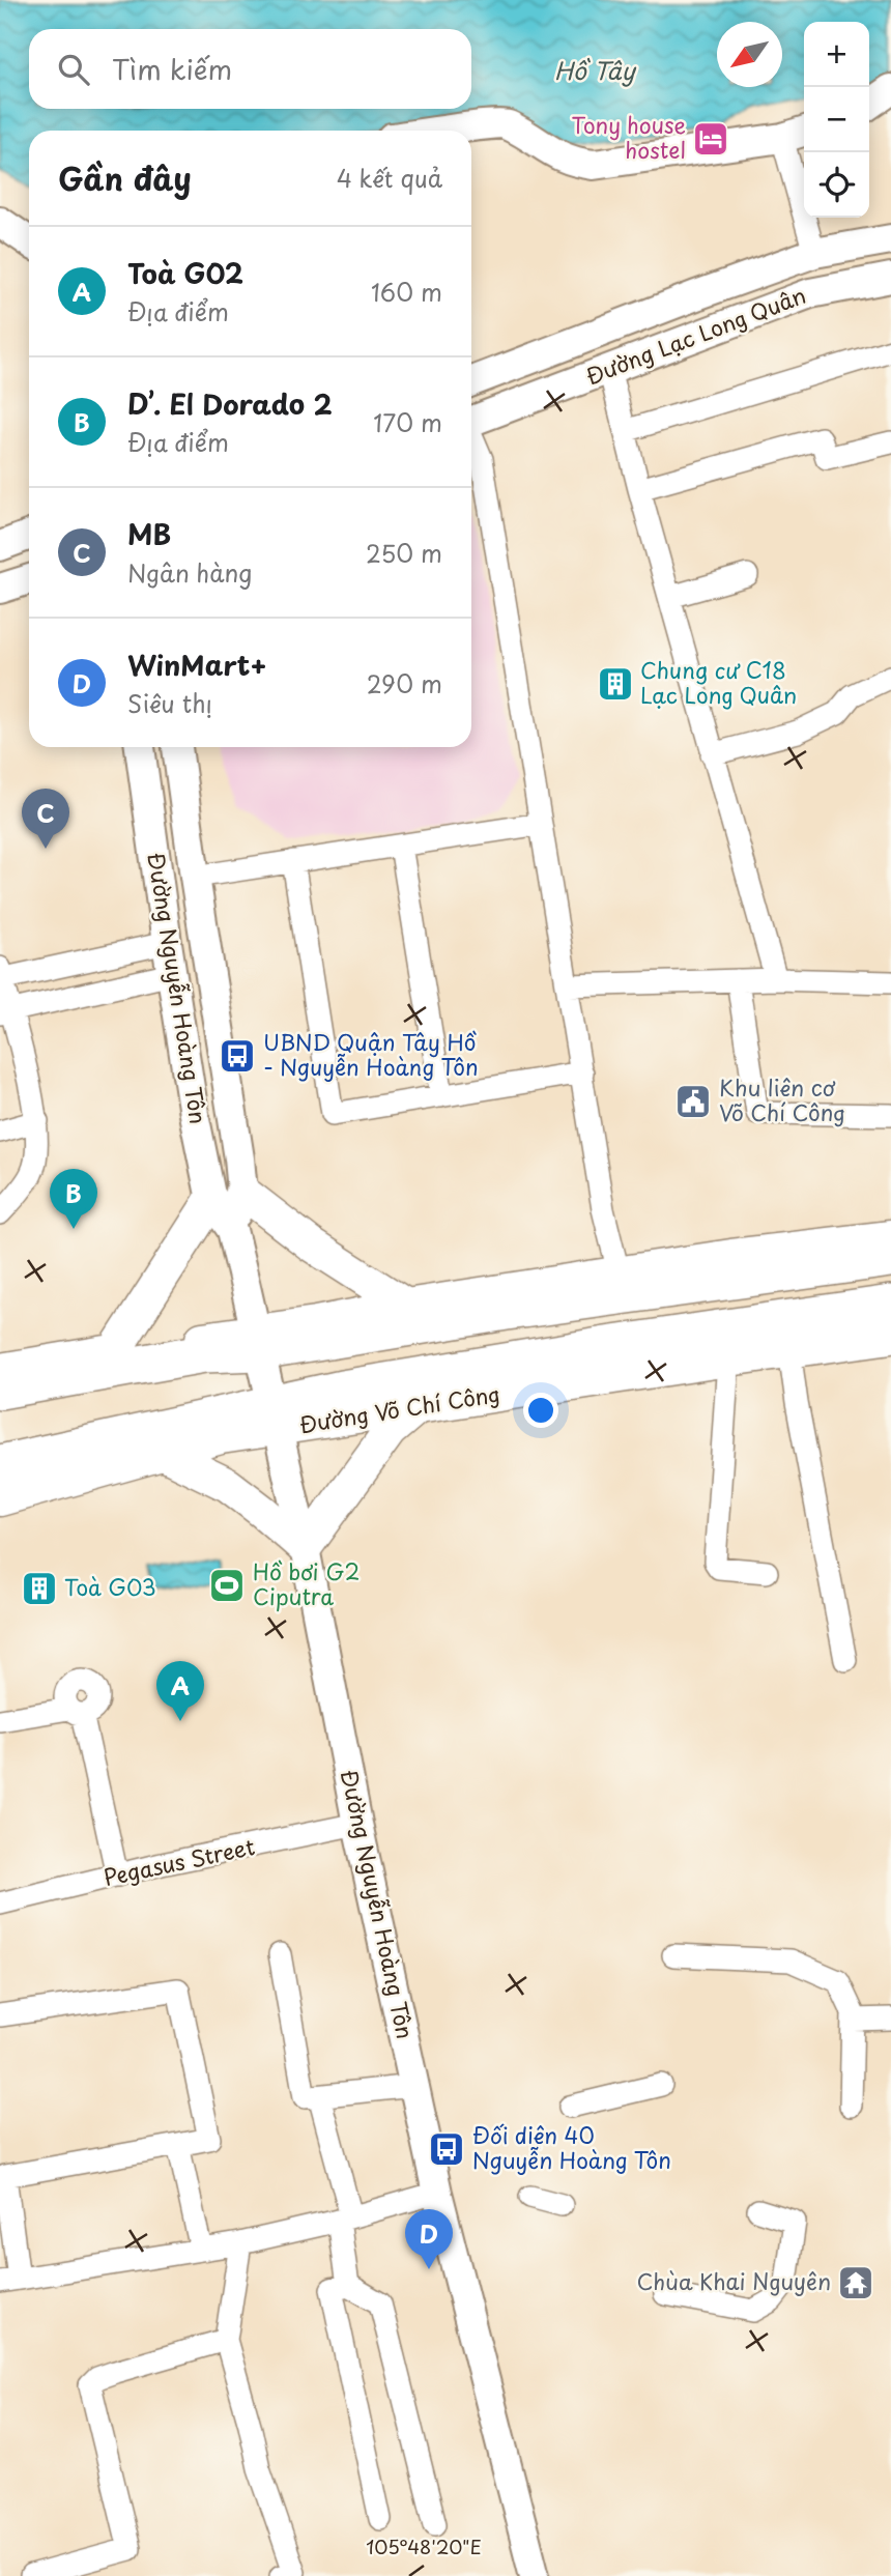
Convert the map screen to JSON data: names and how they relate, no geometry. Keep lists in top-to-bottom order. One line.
{"streets":{"highway":["Đường Võ Chí Công"],"main road":["Đường Lạc Long Quân","Đường Nguyễn Hoàng Tôn"],"street":["Pegasus Street"]},"crossings":[["Đường Nguyễn Hoàng Tôn","Đường Võ Chí Công"],["Đường Nguyễn Hoàng Tôn","Pegasus Street"]],"water":["Hồ Tây"],"places":{"hotel":["Tony house hostel"],"building":["Chung cư C18 Lạc Long Quân","Toà G03"],"bus stop":["UBND Quận Tây Hồ - Nguyễn Hoàng Tôn","Đối diện 40 Nguyễn Hoàng Tôn"],"public building":["Khu liên cơ Võ Chí Công"],"sports":["Hồ bơi G2 Ciputra"],"temple":["Chùa Khai Nguyên"]},"north":"bottom left","page":{"map_buttons":["+","−"],"search":"Tìm kiếm","heading":["Gần đây","4 kết quả"],"list":[{"mark":"A","name":"Toà G02","note":"Địa điểm","value":"160 m"},{"mark":"B","name":"D’. El Dorado 2","note":"Địa điểm","value":"170 m"},{"mark":"C","name":"MB","note":"Ngân hàng","value":"250 m"},{"mark":"D","name":"WinMart+","note":"Siêu thị","value":"290 m"}],"pins":["C","B","A","D"]},"coordinates":["105°48'20\"E"]}
